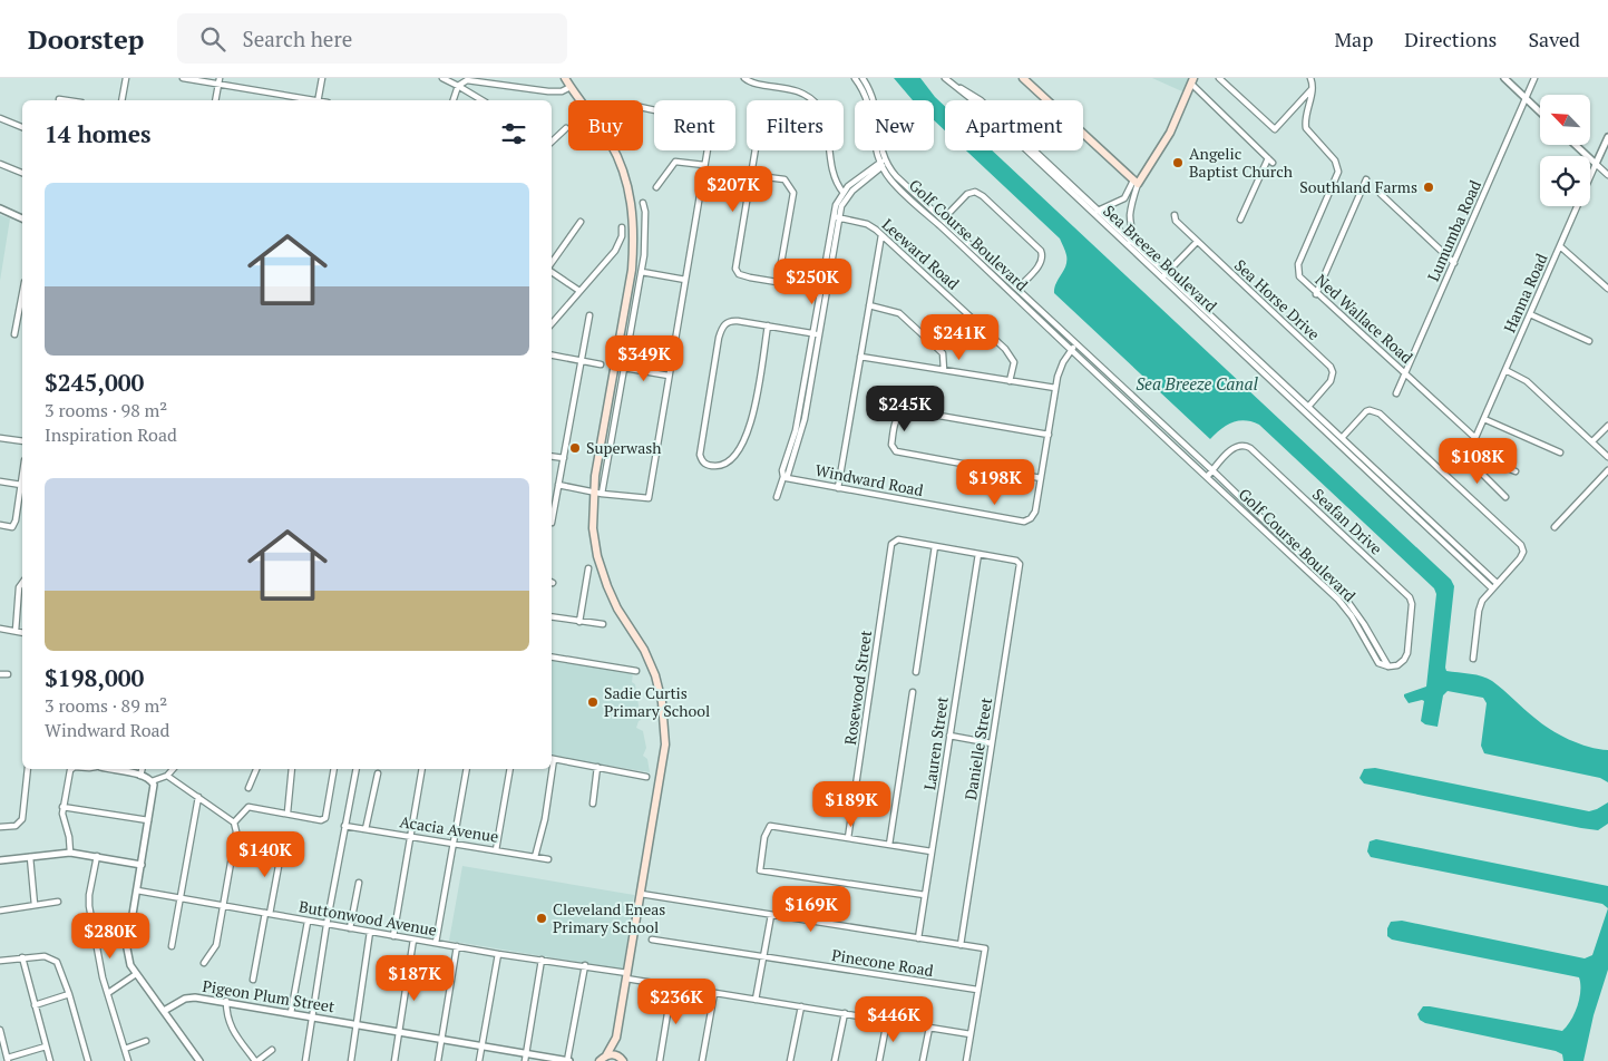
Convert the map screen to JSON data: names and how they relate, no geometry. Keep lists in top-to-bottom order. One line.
{"streets":{"street":["Lumumba Road","Golf Course Boulevard","Leeward Road","Sea Breeze Boulevard","Hanna Road","Sea Horse Drive","Ned Wallace Road","Windward Road","Seafan Drive","Rosewood Street","Lauren Street","Danielle Street","Acacia Avenue","Buttonwood Avenue","Pinecone Road","Pigeon Plum Street"]},"crossings":[["Lumumba Road","Ned Wallace Road"],["Golf Course Boulevard","Windward Road"],["Golf Course Boulevard","Seafan Drive"],["Sea Breeze Boulevard","Sea Horse Drive"],["Hanna Road","Ned Wallace Road"],["Lauren Street","Danielle Street"]],"water":["Sea Breeze Canal"],"places":["Angelic Baptist Church","Southland Farms","Superwash","Sadie Curtis Primary School","Cleveland Eneas Primary School"],"north":"top left","page":{"header":"Doorstep","search":"Search here","nav":["Map","Directions","Saved"],"chip":["Buy","Rent","Filters","New","Apartment"],"heading":"14 homes","price":["$207K","$250K","$241K","$349K","$245K","$108K","$198K","$189K","$140K","$169K","$280K","$187K","$236K","$446K"],"list":[{"name":"$245,000","note":"3 rooms · 98 m² · Inspiration Road"},{"name":"$198,000","note":"3 rooms · 89 m² · Windward Road"}]}}
